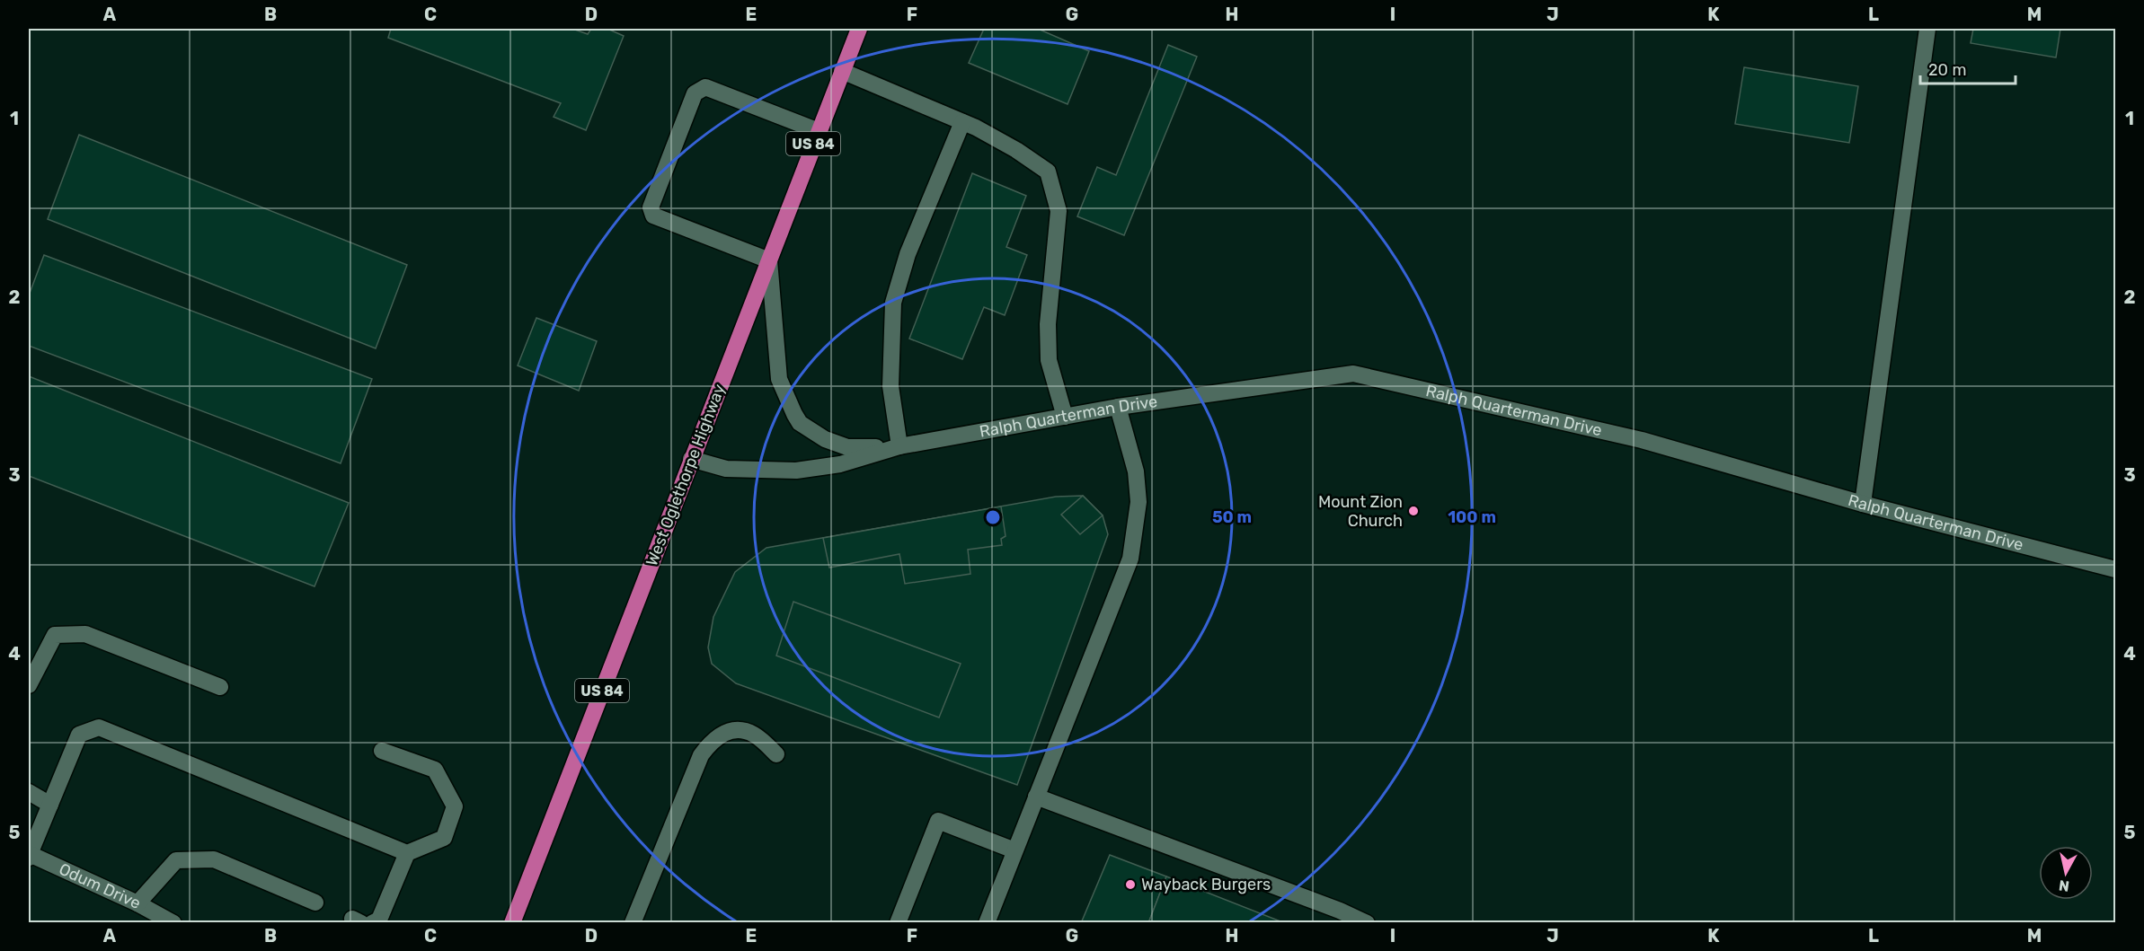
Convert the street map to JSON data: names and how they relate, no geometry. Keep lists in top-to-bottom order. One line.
{"streets":{"highway":["US 84","West Oglethorpe Highway"],"street":["Ralph Quarterman Drive","Odum Drive"]},"crossings":[["Ralph Quarterman Drive","West Oglethorpe Highway"]],"places":["Mount Zion Church","Wayback Burgers"],"scale_bar":"20 m","north":"bottom","grid":{"columns":["A","B","C","D","E","F","G","H","I","J","K","L","M"],"rows":["1","2","3","4","5"]},"rings":["50 m","100 m"]}
